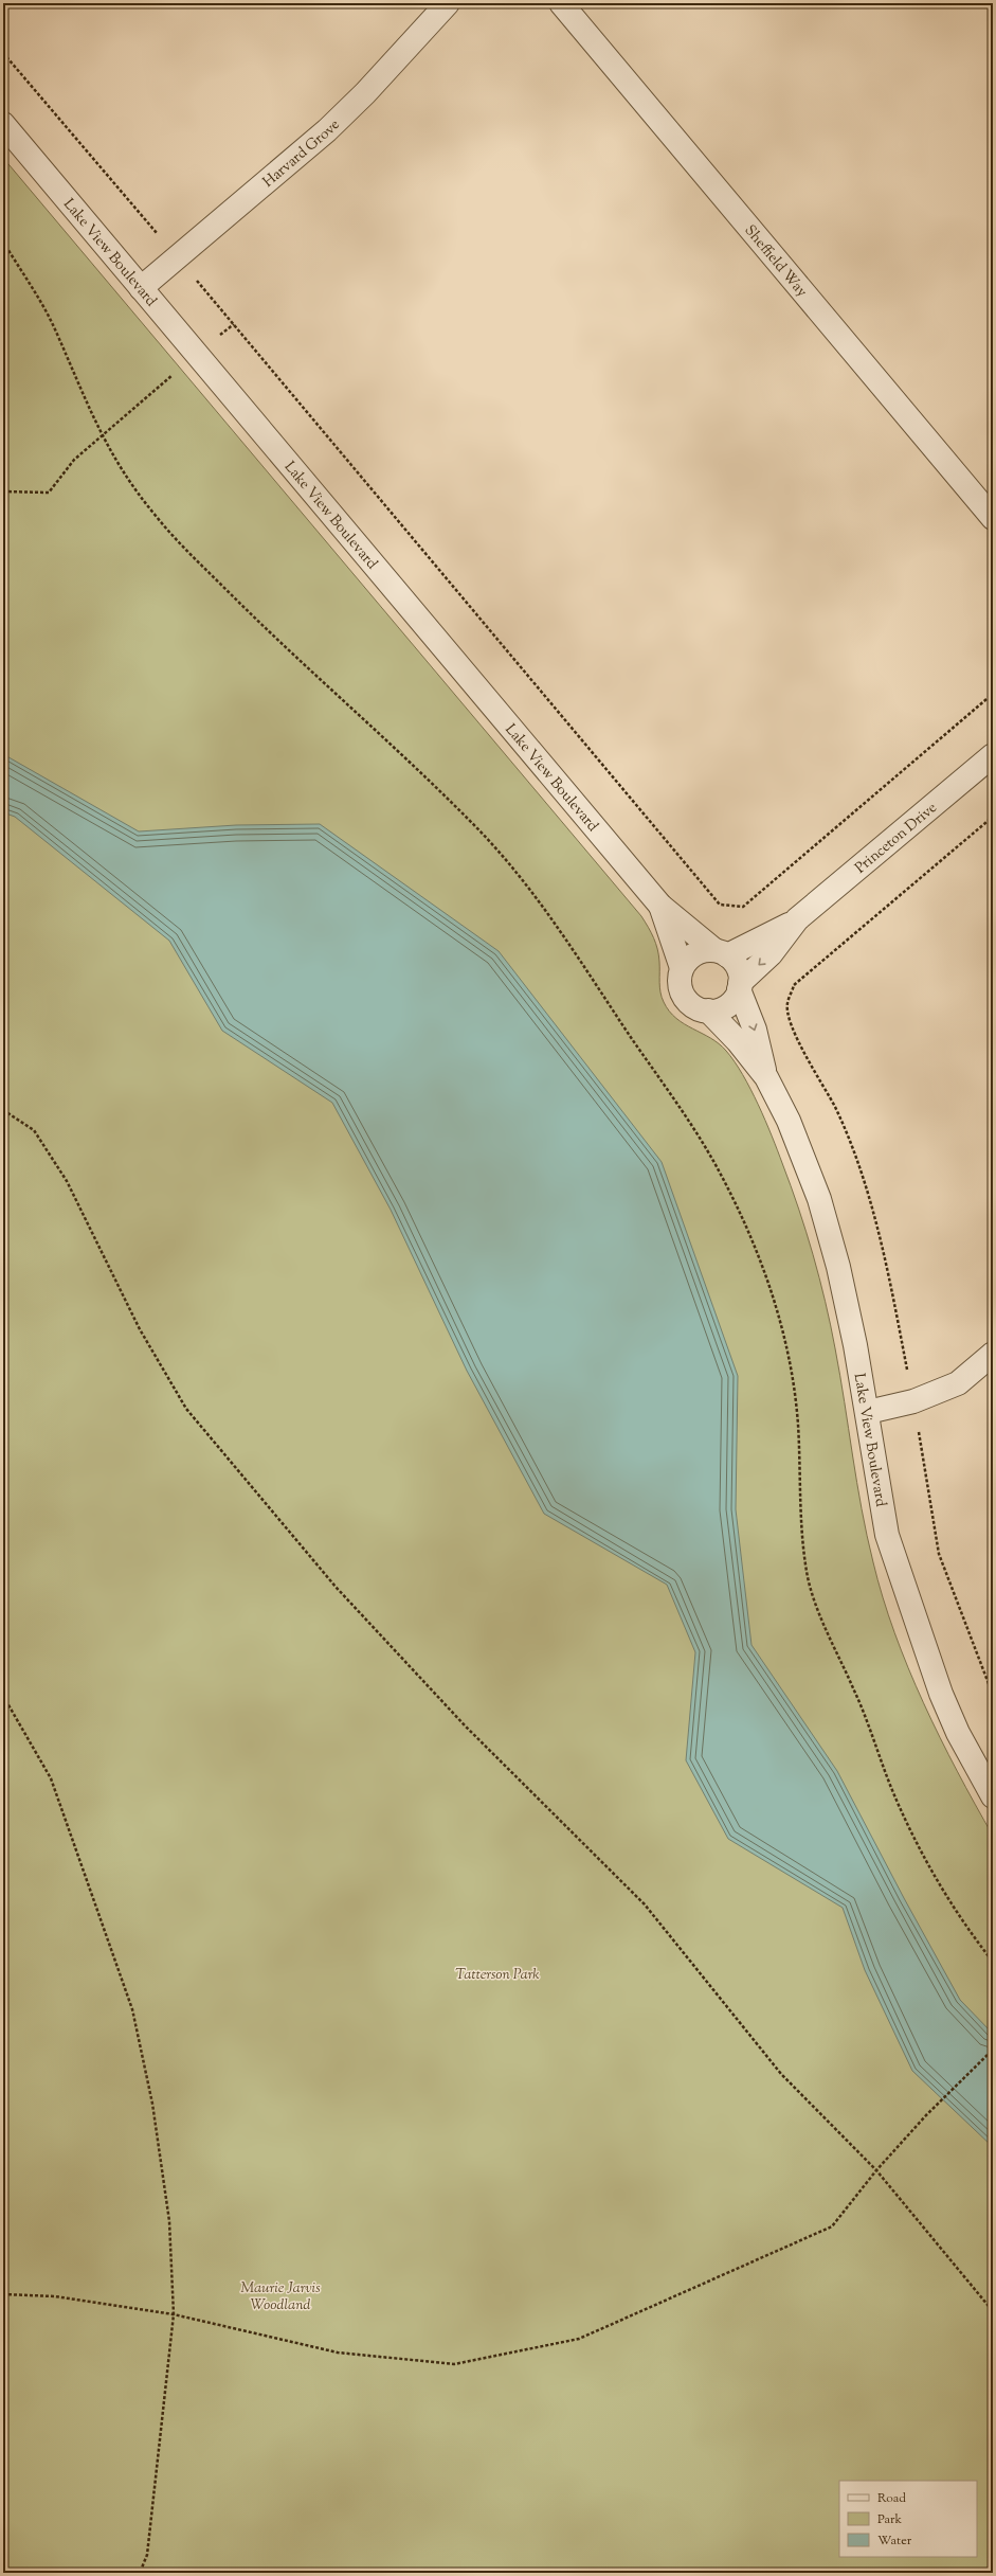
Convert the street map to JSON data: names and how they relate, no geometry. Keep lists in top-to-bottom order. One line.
{"streets":{"street":["Harvard Grove","Lake View Boulevard","Sheffield Way","Princeton Drive"]},"crossings":[["Harvard Grove","Lake View Boulevard"],["Lake View Boulevard","Princeton Drive"]],"parks":["Tatterson Park","Maurie Jarvis Woodland"],"legend":["Road","Park","Water"]}
